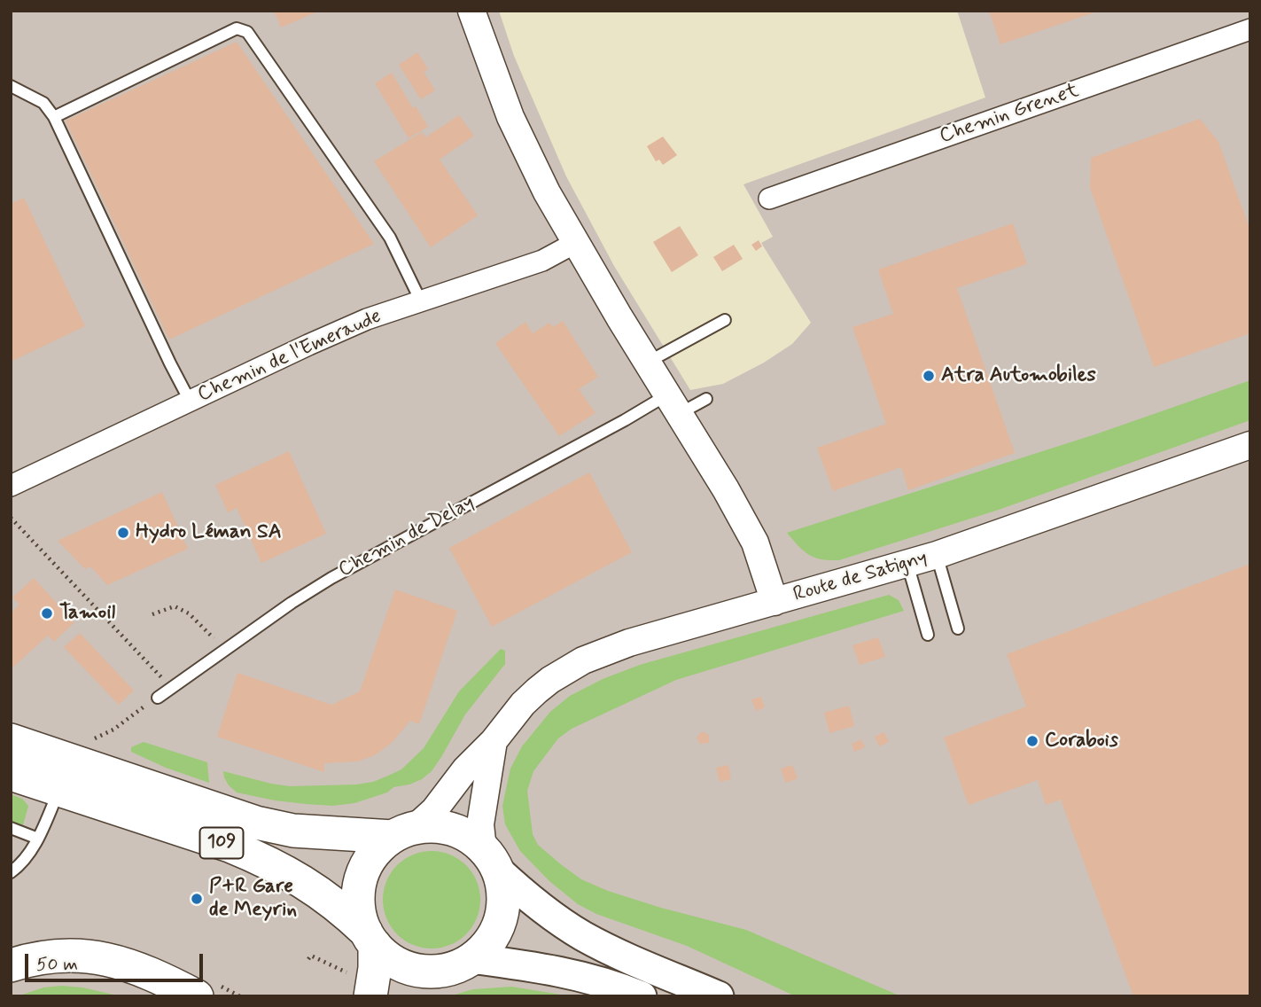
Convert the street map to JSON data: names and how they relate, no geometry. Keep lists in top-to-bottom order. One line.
{"streets":{"main road":["109"],"street":["Chemin Grenet","Chemin de l'Emeraude","Route de Satigny"],"lane":["Chemin de Delay"]},"crossings":[["Route de Satigny","109"]],"places":["Atra Automobiles","Hydro Léman SA","Tamoil","Corabois","P+R Gare de Meyrin"],"scale_bar":"50 m"}
